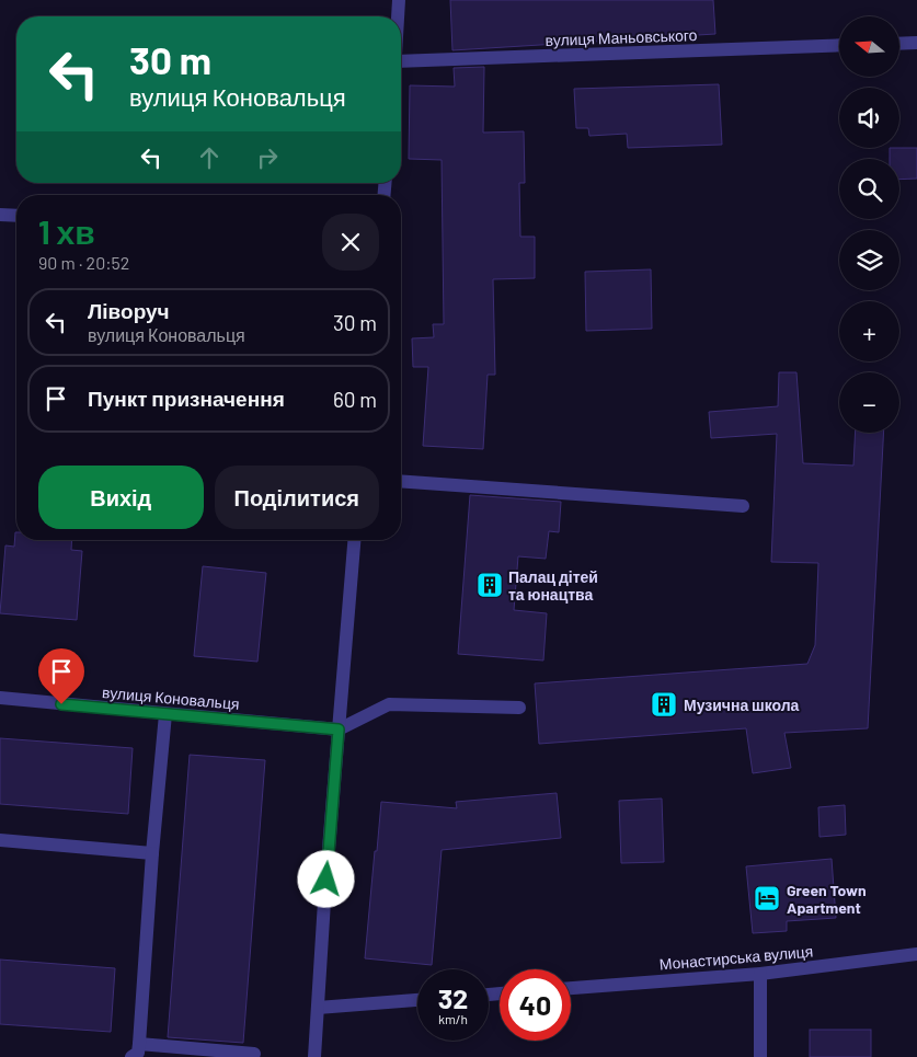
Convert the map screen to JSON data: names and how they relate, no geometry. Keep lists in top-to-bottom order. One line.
{"streets":{"street":["вулиця Маньовського","вулиця Коновальця","Монастирська вулиця"]},"places":{"building":["Палац дітей та юнацтва","Музична школа"],"hotel":["Green Town Apartment"]},"north":"left","page":{"map_buttons":["+","−"],"turn":["30 m","вулиця Коновальця"],"heading":["1 хв","90 m · 20:52"],"list":[{"name":"Ліворуч","note":"вулиця Коновальця","value":"30 m"},{"name":"Пункт призначення","value":"60 m"}],"buttons":["Вихід","Поділитися"],"speed":"32 km/h","limit":"40"}}
